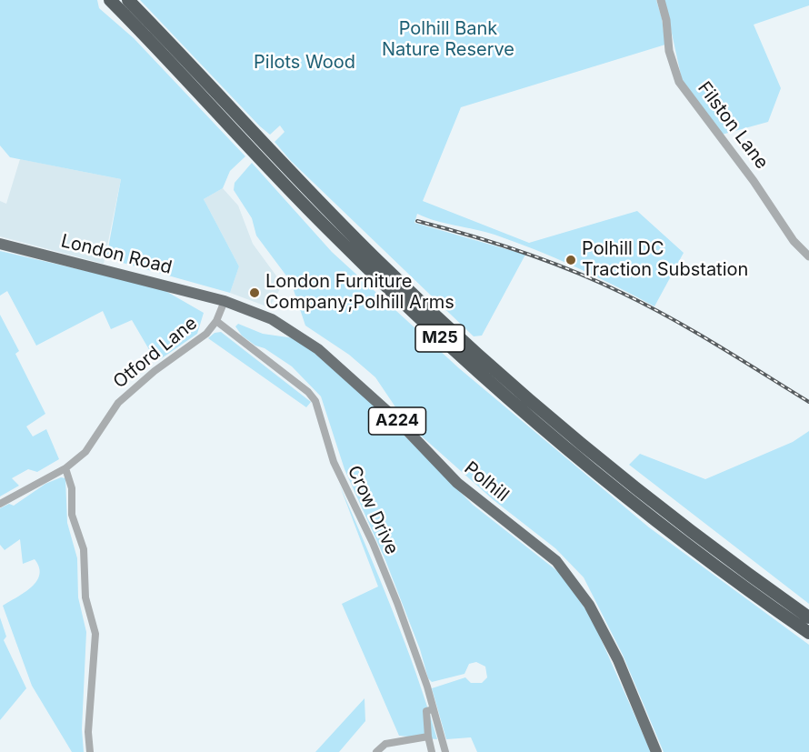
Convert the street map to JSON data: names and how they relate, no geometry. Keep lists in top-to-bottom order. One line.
{"streets":{"highway":["M25"],"main road":["London Road","A224","Polhill"],"street":["Filston Lane","Otford Lane","Crow Drive"]},"crossings":[["London Road","Otford Lane"],["London Road","Polhill"],["Otford Lane","Polhill"],["Otford Lane","Crow Drive"]],"parks":["Polhill Bank Nature Reserve","Pilots Wood"],"places":["Polhill DC Traction Substation","London Furniture Company;Polhill Arms"]}
